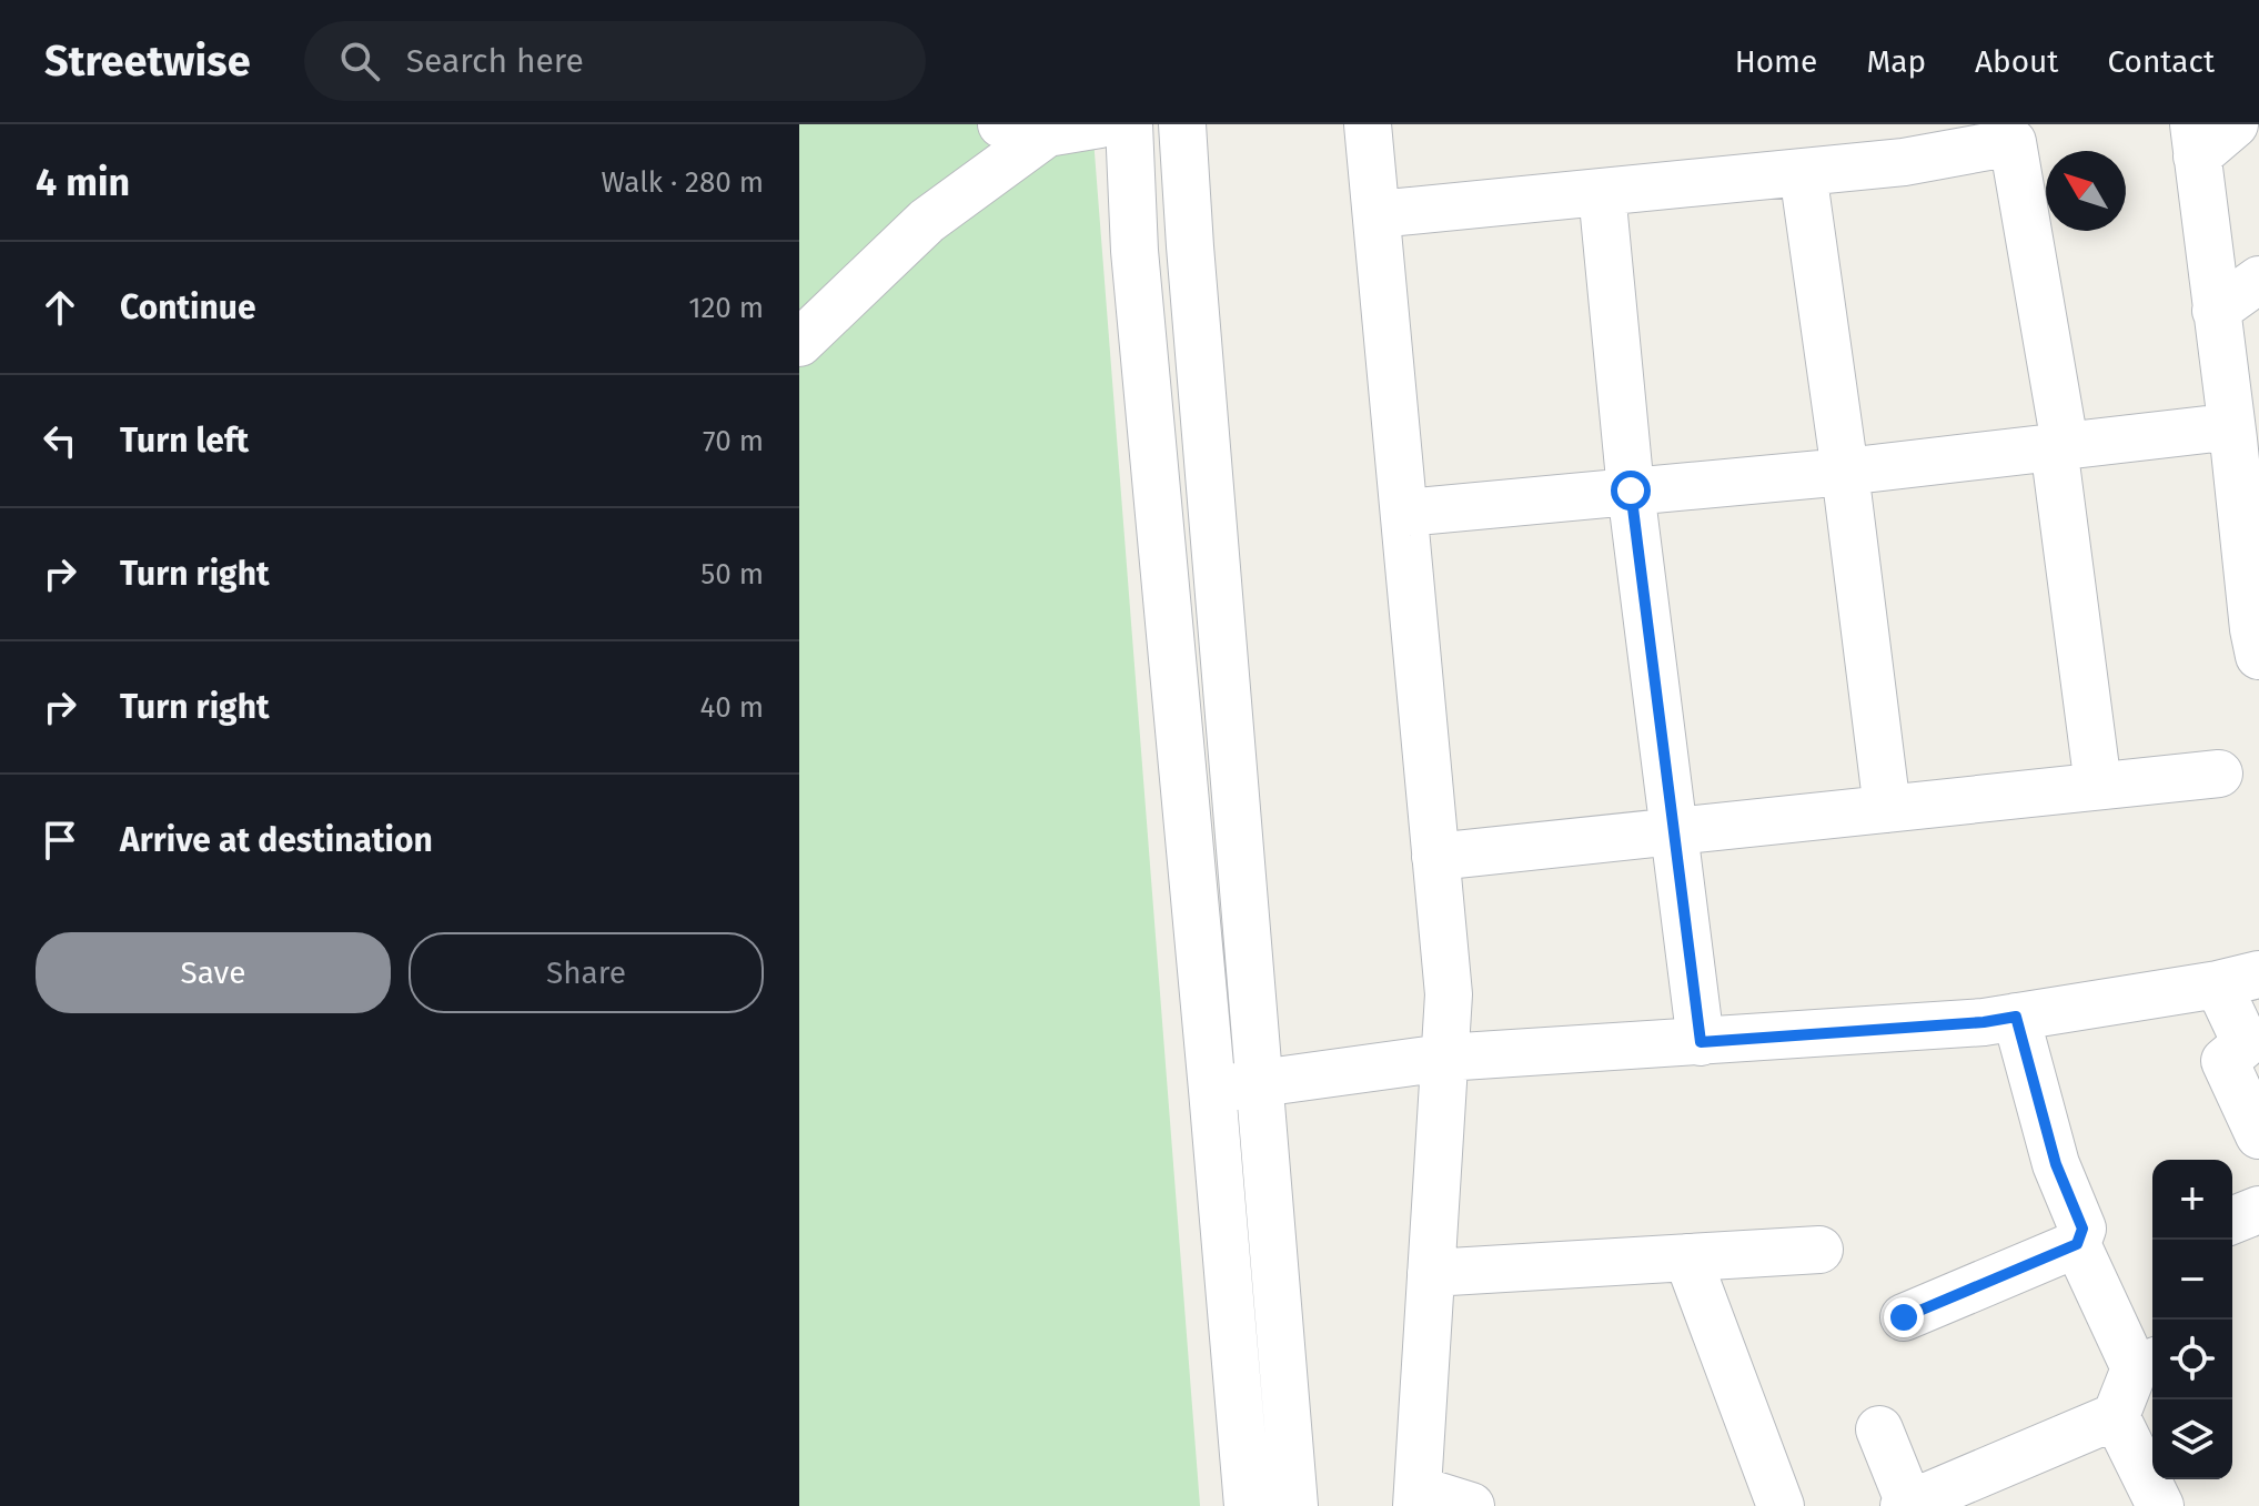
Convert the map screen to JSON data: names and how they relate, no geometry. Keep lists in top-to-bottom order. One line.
{"north":"top left","page":{"header":"Streetwise","search":"Search here","nav":["Home","Map","About","Contact"],"heading":["4 min","Walk · 280 m"],"list":[["Continue","120 m"],["Turn left","70 m"],["Turn right","50 m"],["Turn right","40 m"],"Arrive at destination"],"buttons":["Save","Share"],"map_buttons":["+","−"]}}
